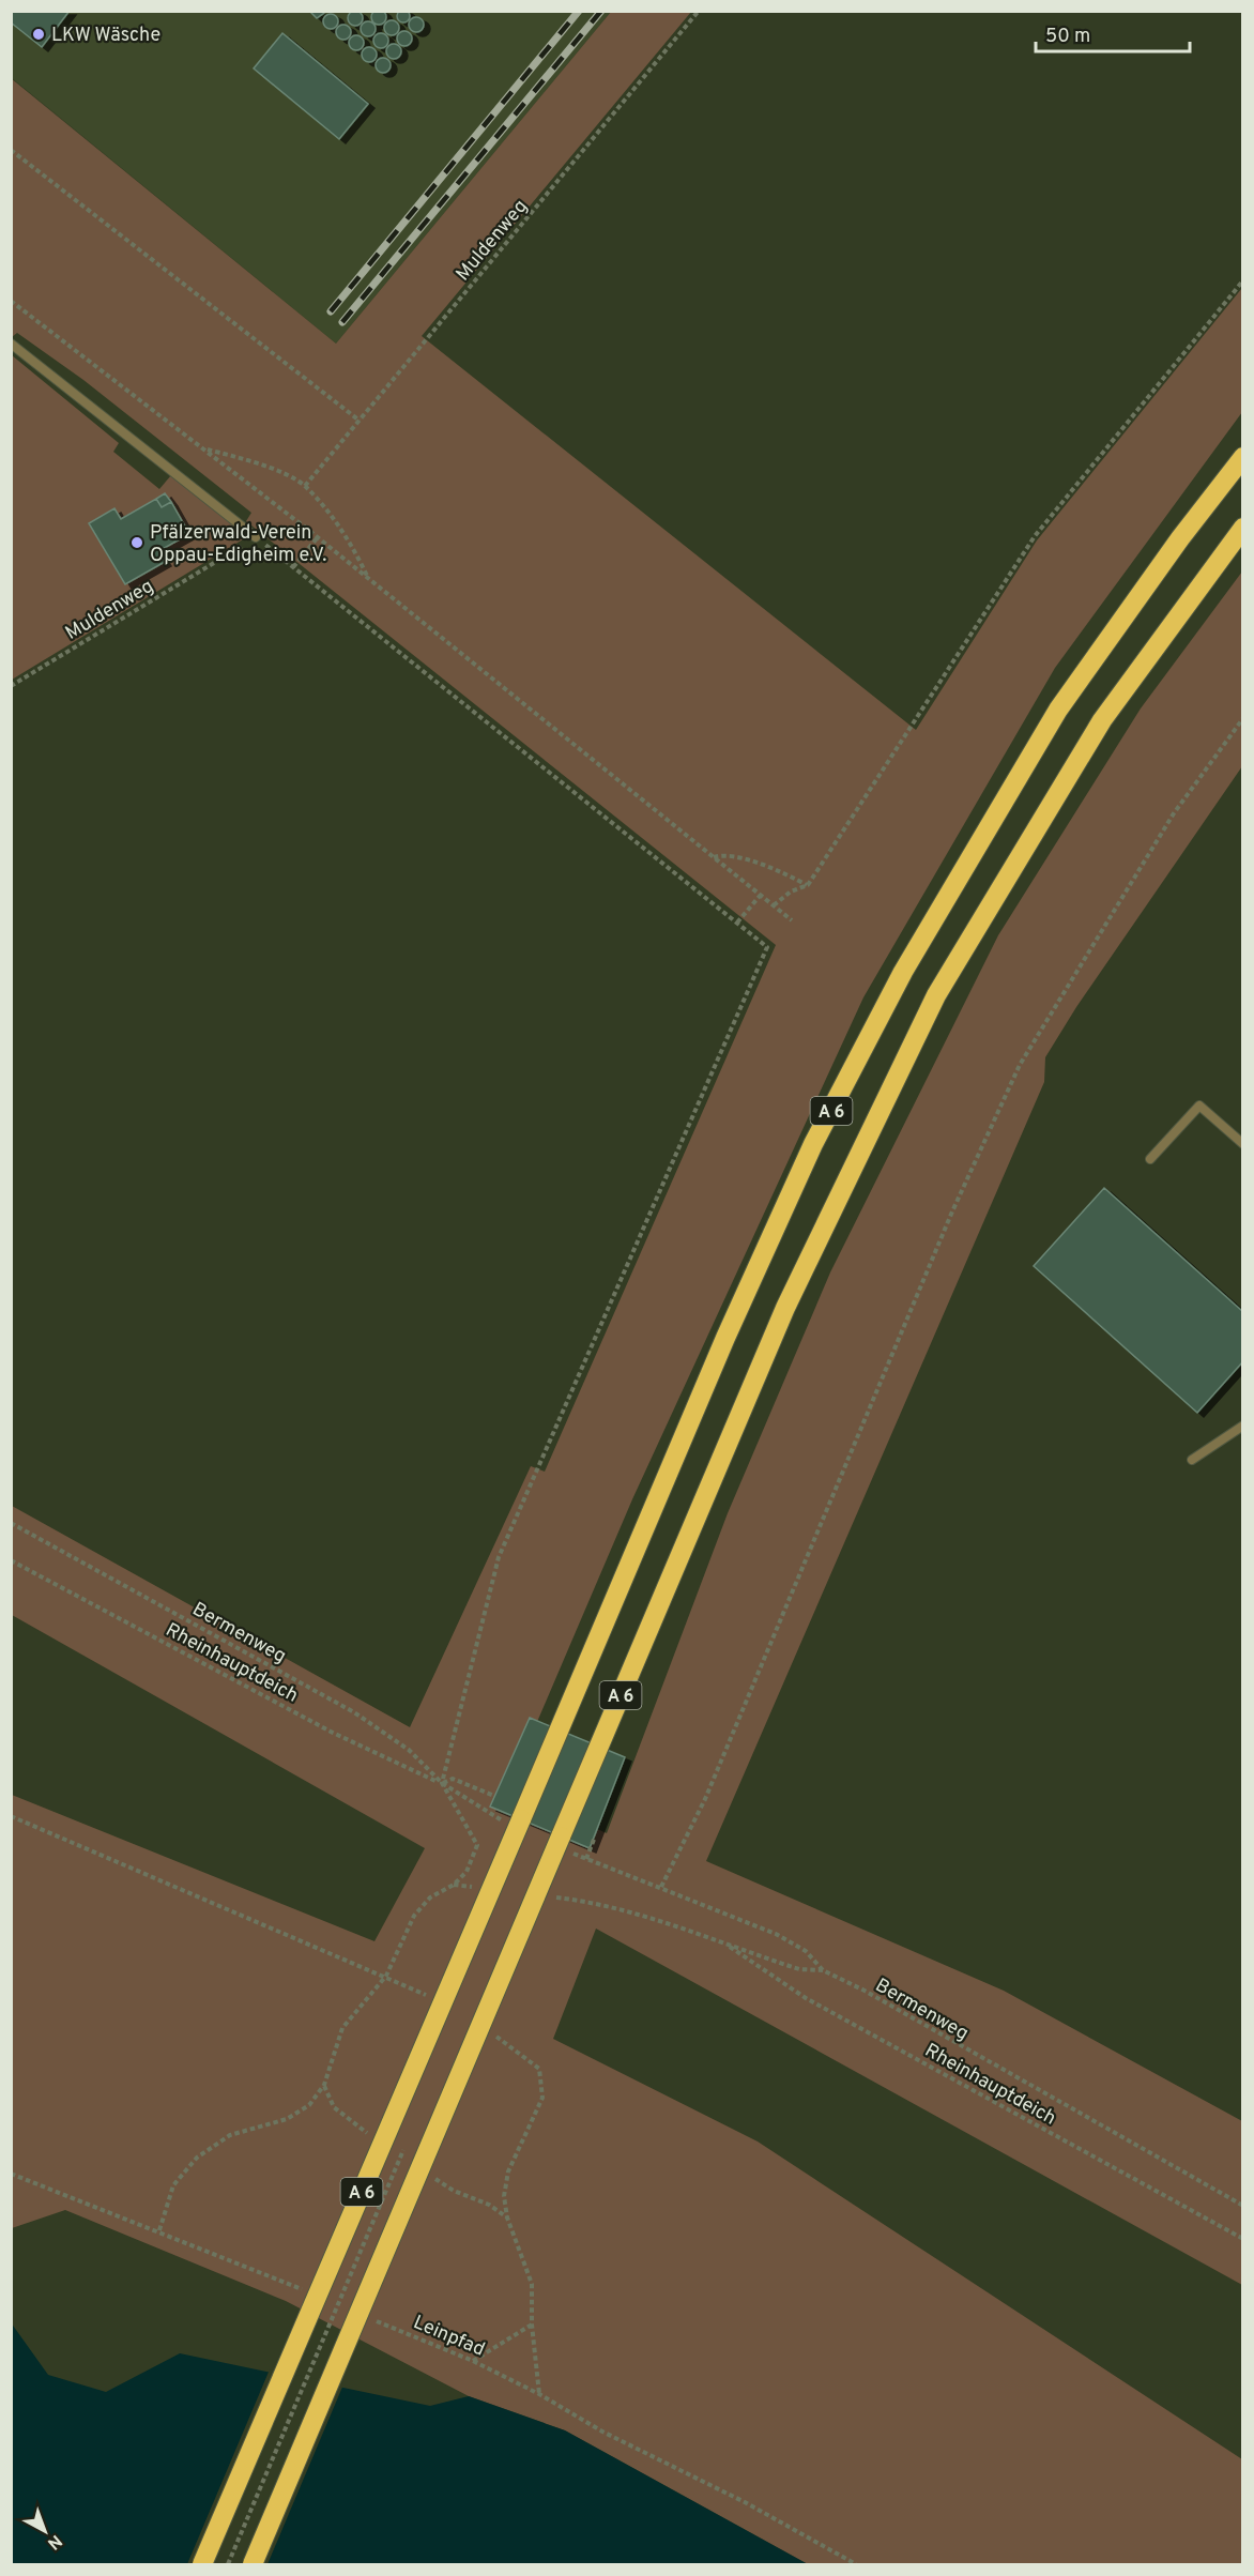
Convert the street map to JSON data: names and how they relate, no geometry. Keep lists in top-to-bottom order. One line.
{"streets":{"highway":["A 6"],"path":["Muldenweg","Bermenweg","Rheinhauptdeich","Leinpfad"]},"crossings":[["Bermenweg","Rheinhauptdeich"]],"places":["LKW Wäsche","Pfälzerwald-Verein Oppau-Edigheim e.V."],"scale_bar":"50 m","north":"bottom right"}
